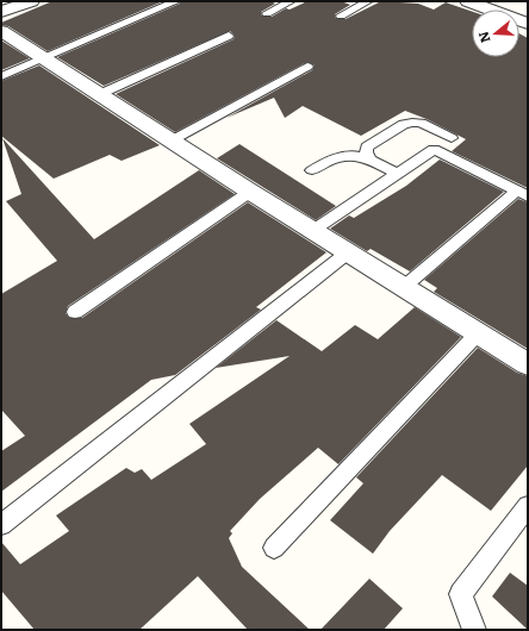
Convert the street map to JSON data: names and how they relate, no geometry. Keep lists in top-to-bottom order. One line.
{"north":"left"}
